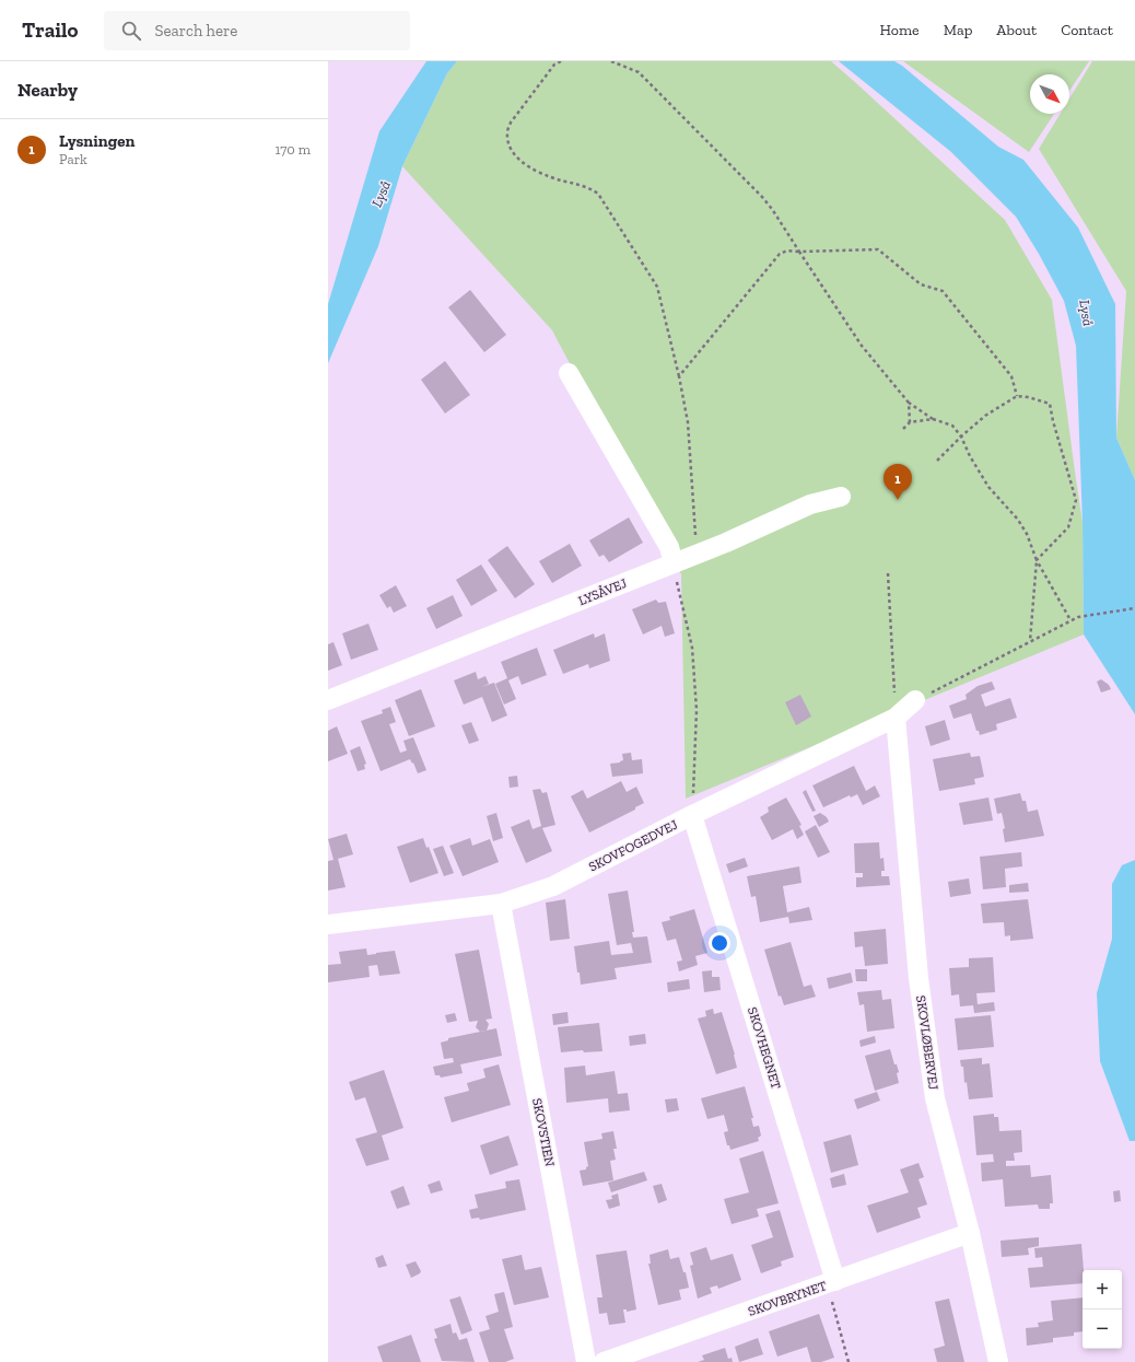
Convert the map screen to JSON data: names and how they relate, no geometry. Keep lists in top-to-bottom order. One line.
{"streets":{"street":["LYSÅVEJ","SKOVFOGEDVEJ","SKOVLØBERVEJ","SKOVHEGNET","SKOVSTIEN","SKOVBRYNET"]},"crossings":[["SKOVFOGEDVEJ","SKOVLØBERVEJ"],["SKOVFOGEDVEJ","SKOVHEGNET"],["SKOVFOGEDVEJ","SKOVSTIEN"],["SKOVLØBERVEJ","SKOVBRYNET"],["SKOVHEGNET","SKOVBRYNET"]],"water":["Lyså"],"north":"bottom right","page":{"header":"Trailo","search":"Search here","nav":["Home","Map","About","Contact"],"heading":"Nearby","list":[{"mark":"1","name":"Lysningen","note":"Park","value":"170 m"}],"pins":"1","map_buttons":["+","−"]}}
